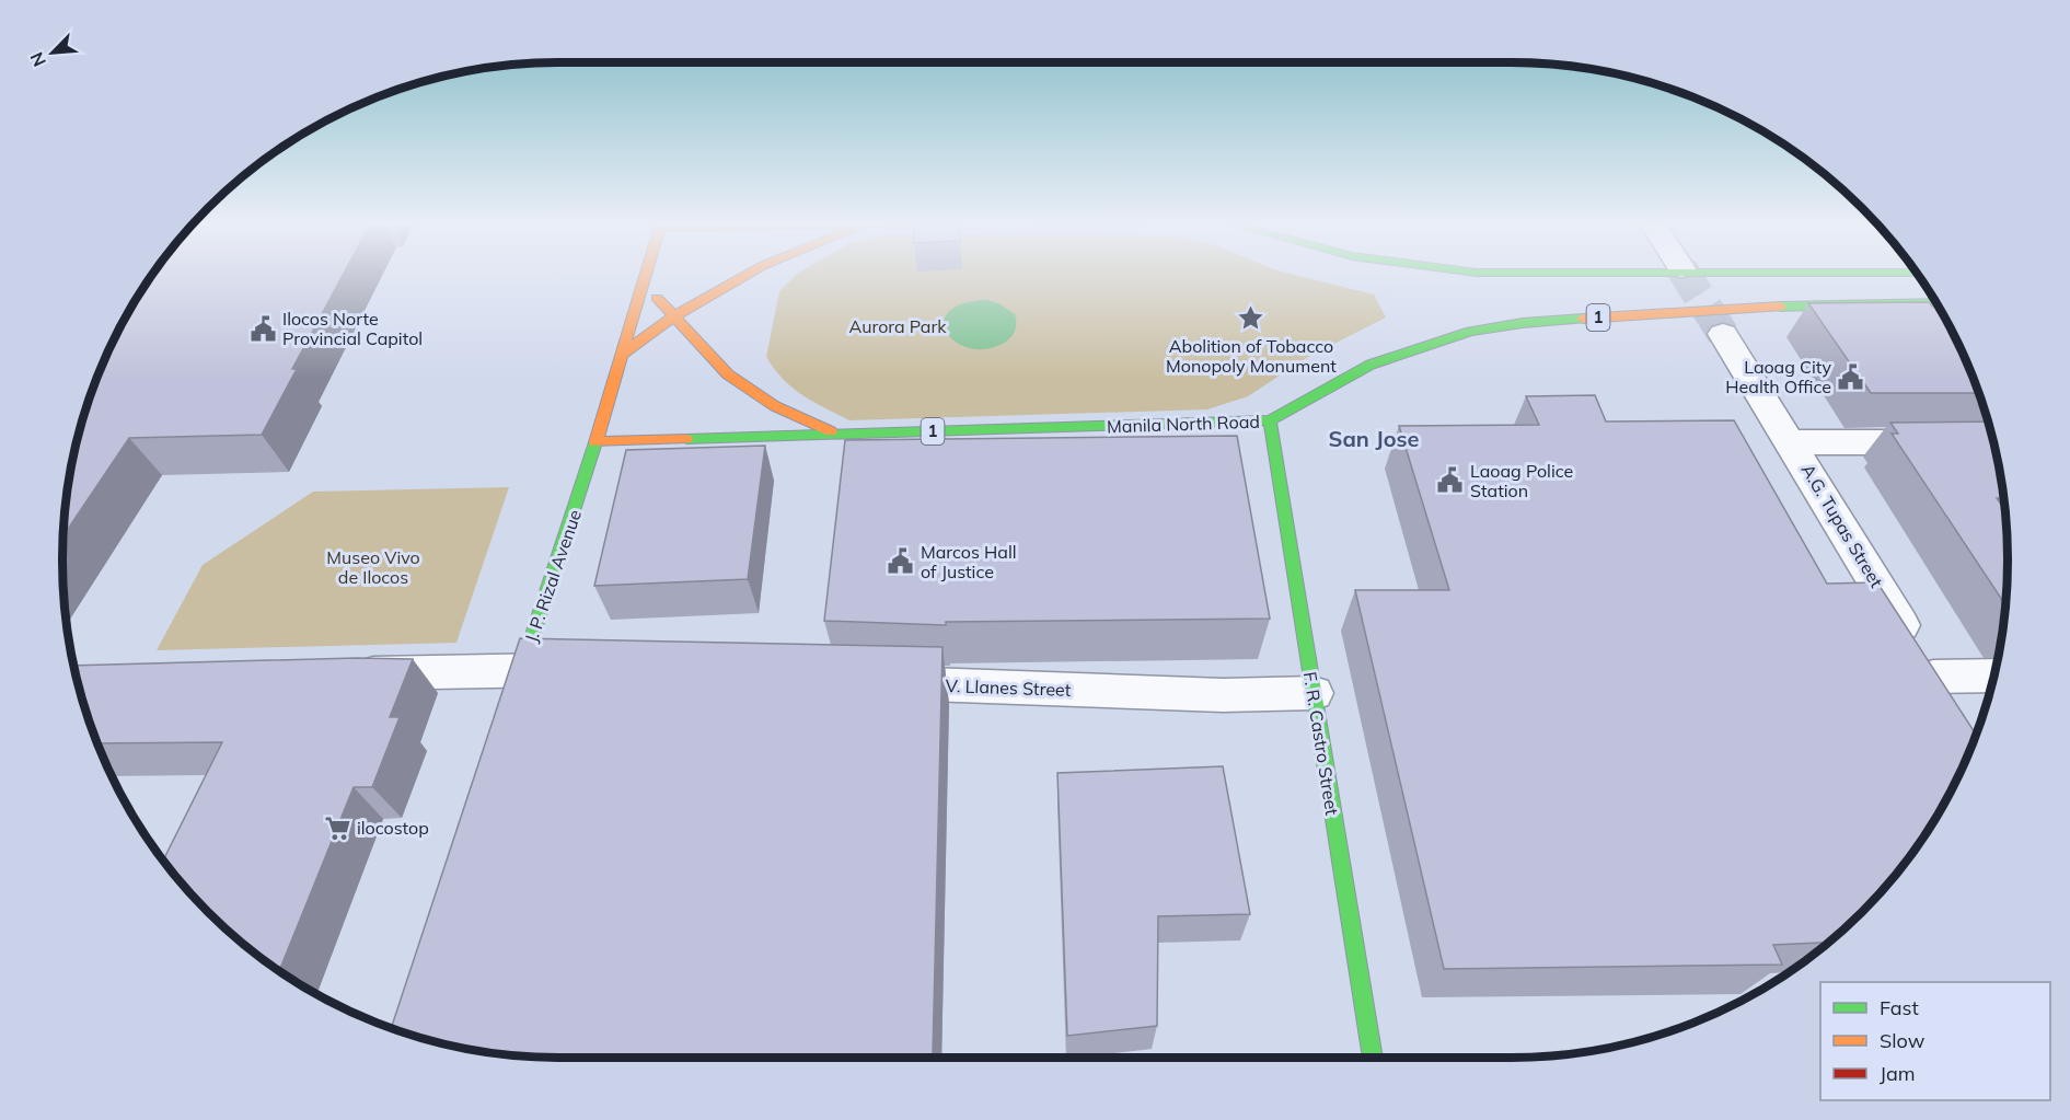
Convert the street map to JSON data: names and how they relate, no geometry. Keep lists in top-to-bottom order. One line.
{"streets":{"main road":["1","Manila North Road","J. P. Rizal Avenue","F. R. Castro Street"],"street":["A.G. Tupas Street","V. Llanes Street"]},"crossings":[["Manila North Road","J. P. Rizal Avenue"],["Manila North Road","F. R. Castro Street"],["V. Llanes Street","F. R. Castro Street"]],"districts":["San Jose"],"parks":["Aurora Park","Museo Vivo de Ilocos"],"places":{"place":["Abolition of Tobacco Monopoly Monument"],"public building":["Ilocos Norte Provincial Capitol","Laoag City Health Office","Laoag Police Station","Marcos Hall of Justice"],"supermarket":["ilocostop"]},"legend":["Fast","Slow","Jam"],"north":"bottom left"}
